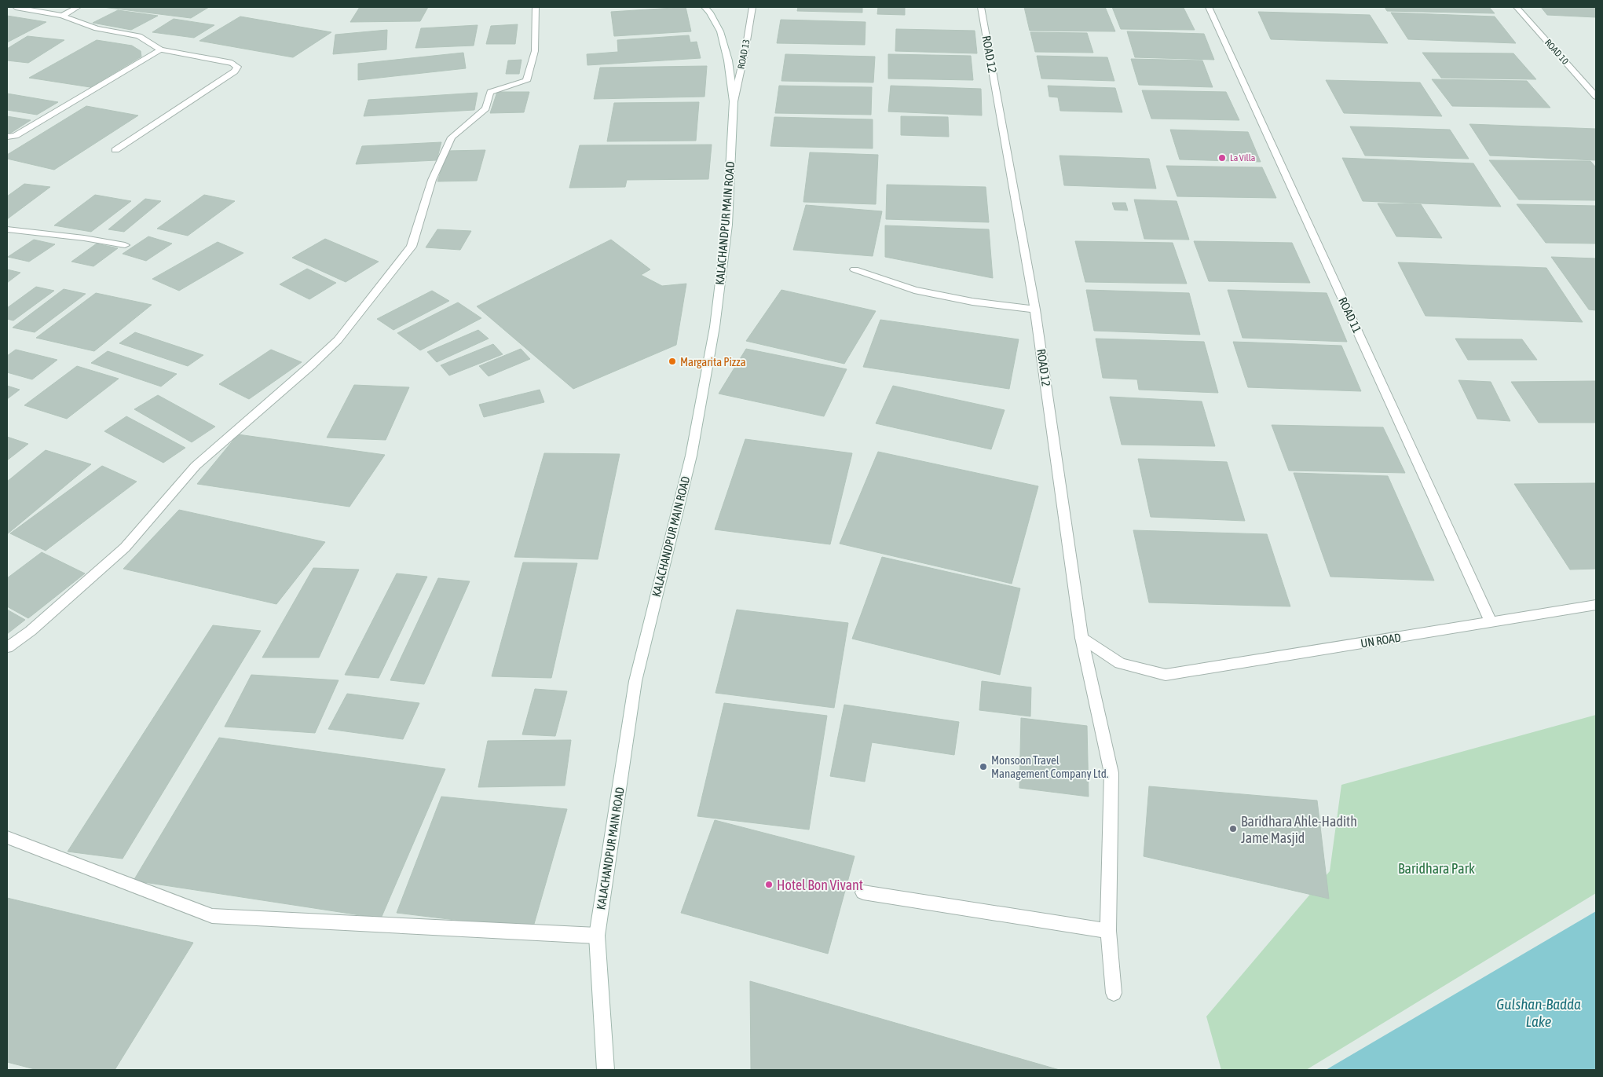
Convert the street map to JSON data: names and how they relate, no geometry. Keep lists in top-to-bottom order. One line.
{"streets":{"street":["ROAD 10","ROAD 13","ROAD 12","KALACHANDPUR MAIN ROAD","ROAD 11","UN ROAD"]},"crossings":[["ROAD 13","KALACHANDPUR MAIN ROAD"],["ROAD 12","UN ROAD"],["ROAD 11","UN ROAD"]],"water":["Gulshan-Badda Lake"],"parks":["Baridhara Park"],"places":["La Villa","Margarita Pizza","Monsoon Travel Management Company Ltd.","Baridhara Ahle-Hadith Jame Masjid","Hotel Bon Vivant"]}
